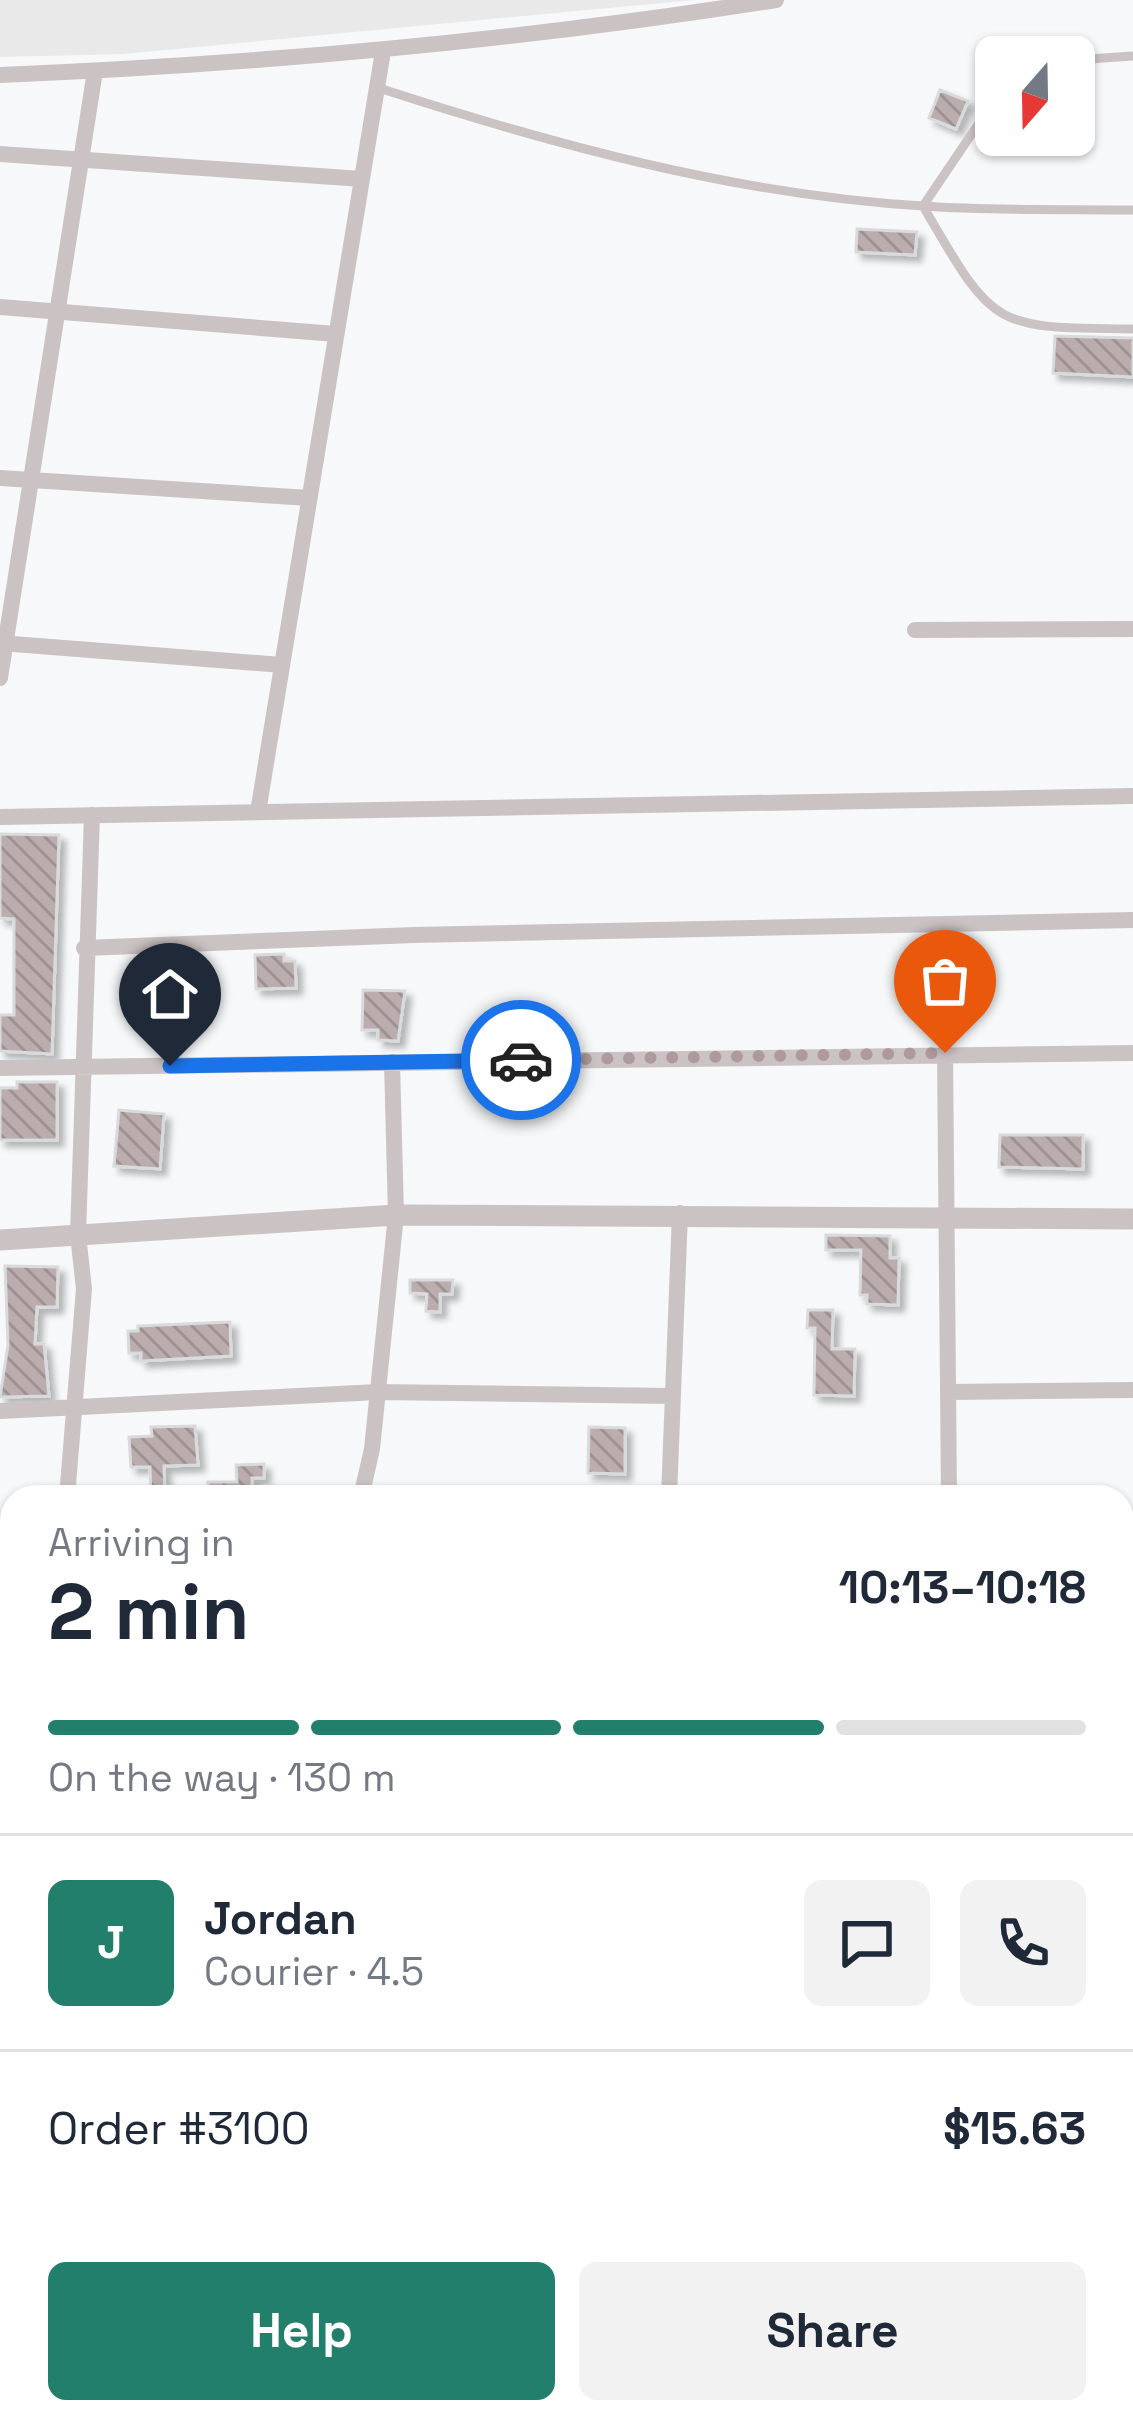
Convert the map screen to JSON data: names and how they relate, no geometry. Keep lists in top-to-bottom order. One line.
{"north":"bottom","page":{"heading":["2 min","Arriving in","10:13–10:18"],"panel":["Jordan","Courier · 4.5","Order #3100","$15.63"],"bar":"On the way · 130 m","round":"J","buttons":["Help","Share"]}}
